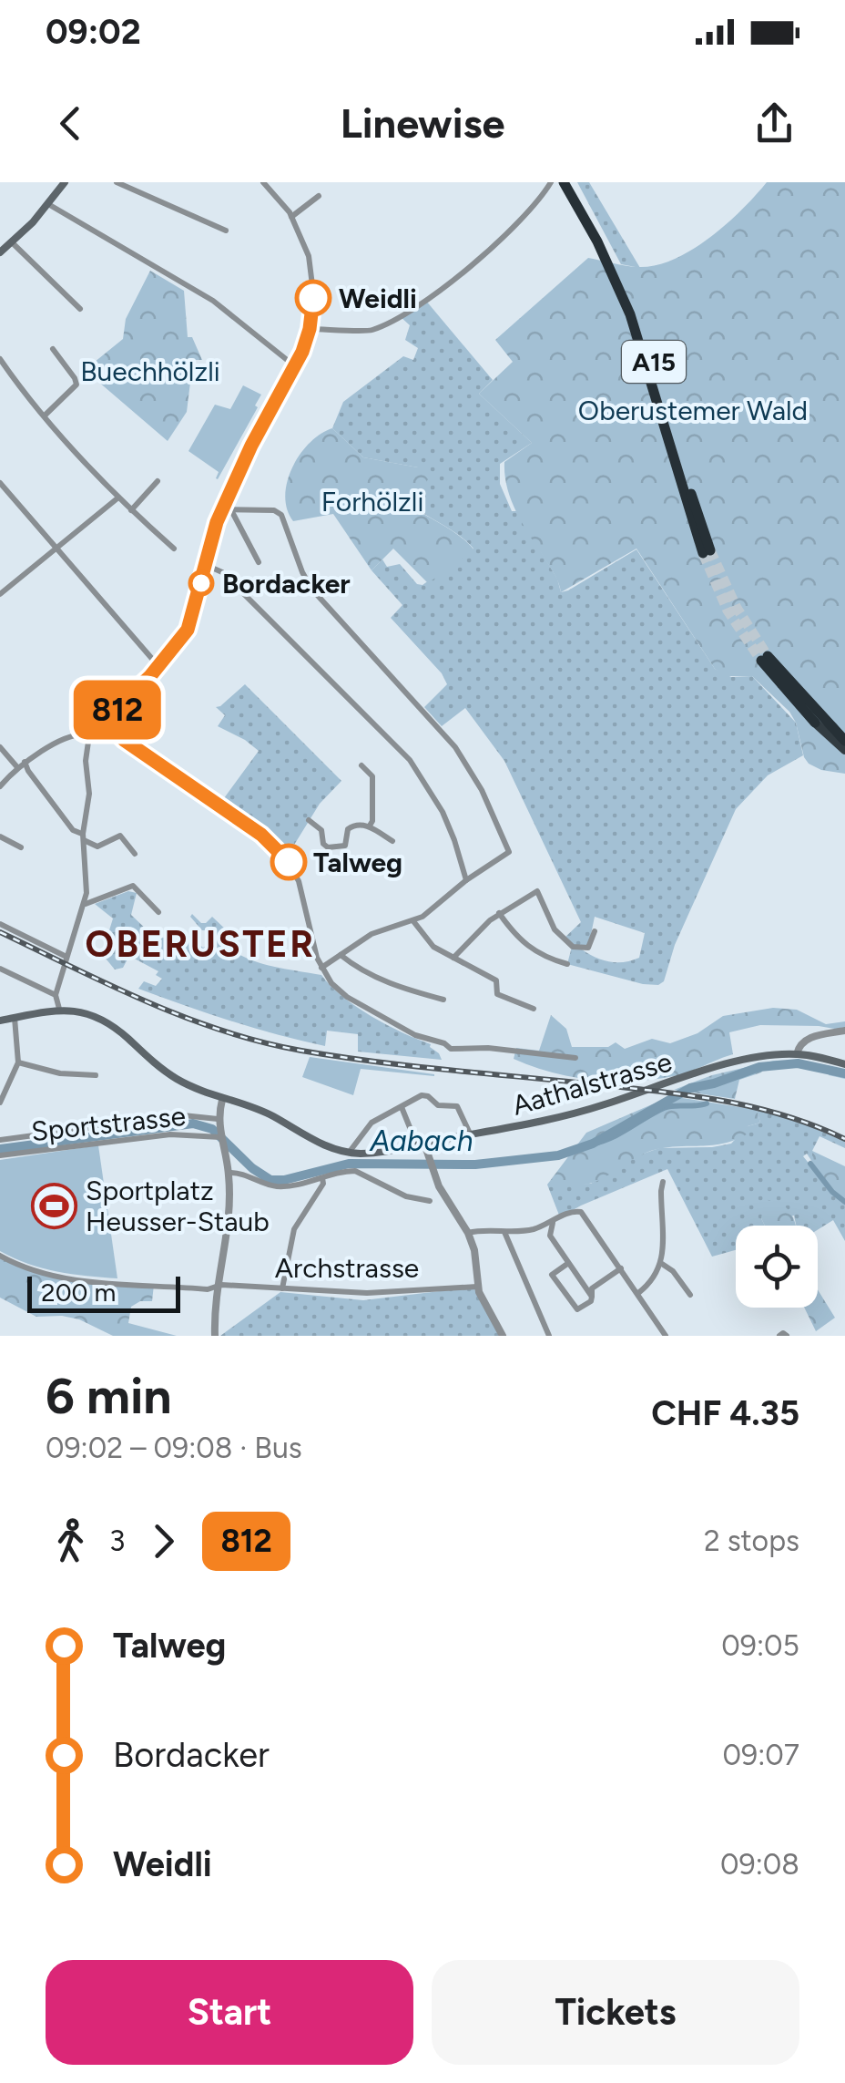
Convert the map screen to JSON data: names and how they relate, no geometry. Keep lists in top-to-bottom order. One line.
{"streets":{"highway":["A15"],"main road":["Aathalstrasse"],"street":["Sportstrasse","Archstrasse"]},"districts":["OBERUSTER"],"water":["Aabach"],"parks":["Buechhölzli","Oberustemer Wald","Forhölzli"],"places":{"other":["Weidli","Bordacker","Talweg"],"sports":["Sportplatz Heusser-Staub"]},"lines":["bus line 812"],"scale_bar":"200 m","page":{"status":"09:02","header":"Linewise","on_map":"812","scale":"200 m","heading":["6 min","09:02 – 09:08 · Bus","CHF 4.35"],"legs":["3","812","2 stops"],"list":[{"name":"Talweg","value":"09:05"},{"name":"Bordacker","value":"09:07"},{"name":"Weidli","value":"09:08"}],"buttons":["Start","Tickets"]}}
